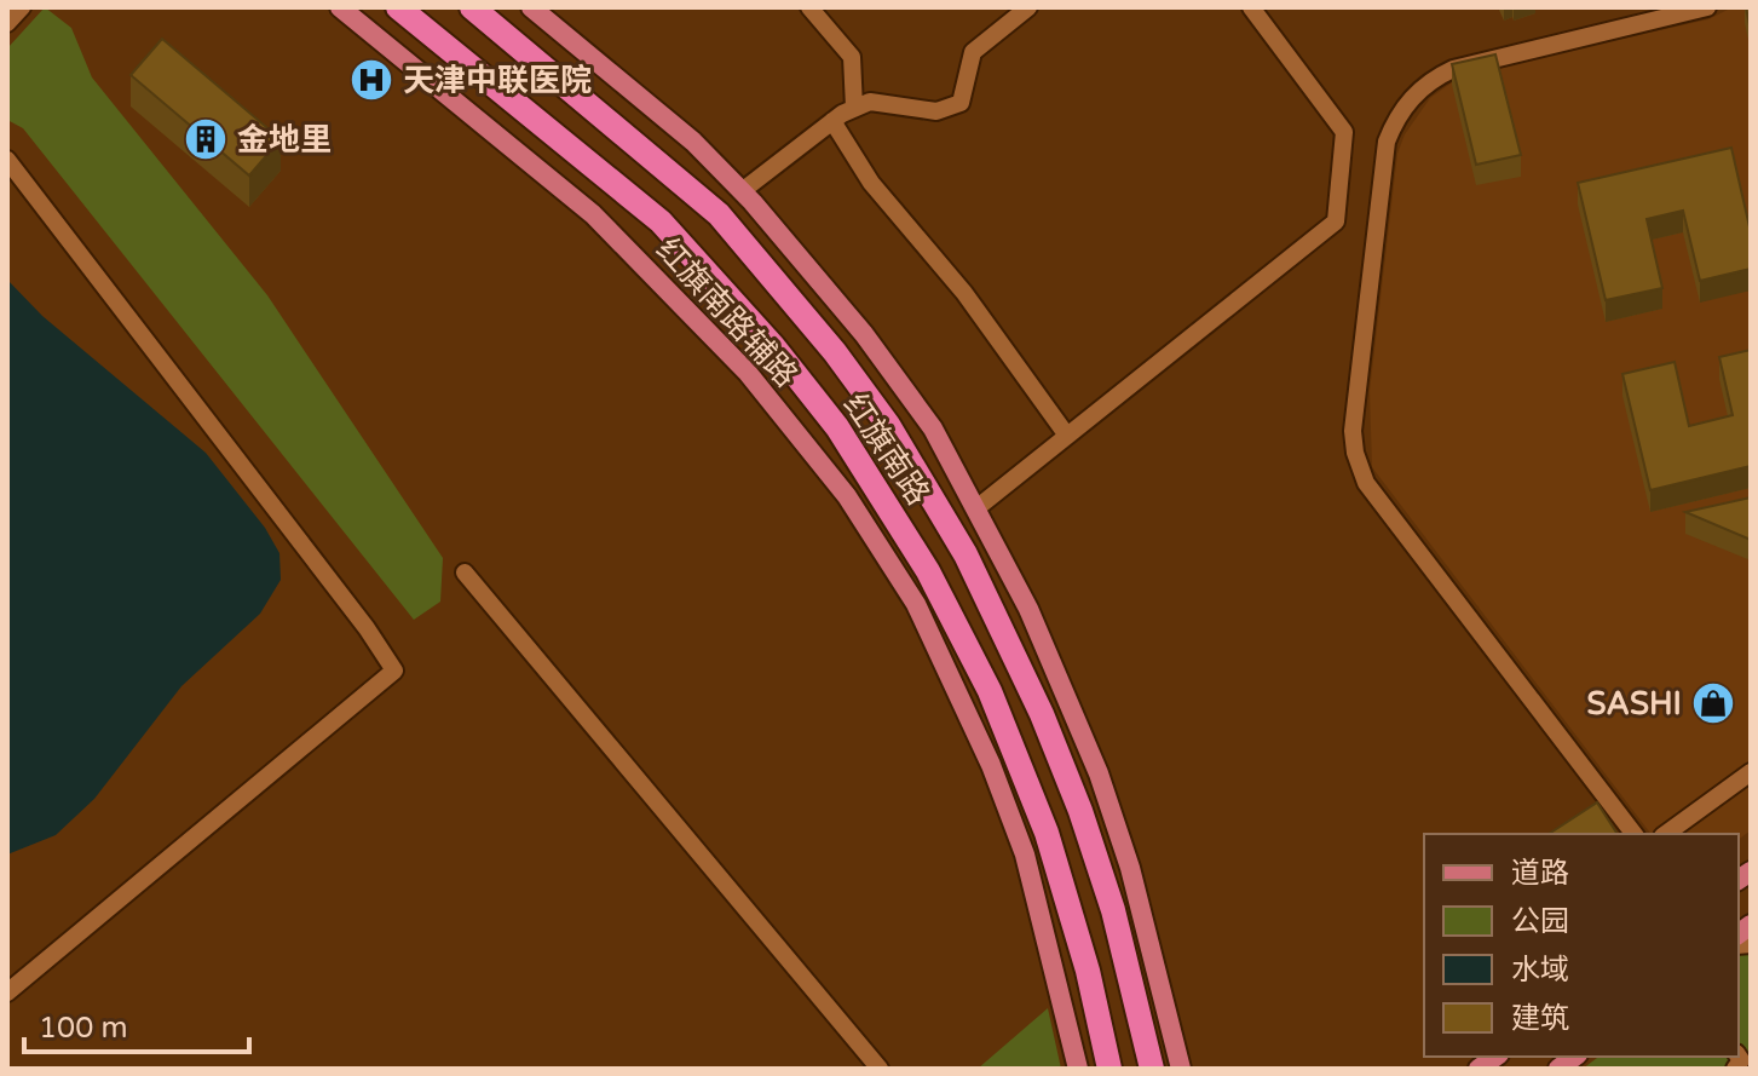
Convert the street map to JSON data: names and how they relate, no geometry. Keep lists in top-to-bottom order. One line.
{"streets":{"highway":["红旗南路"],"main road":["红旗南路辅路"]},"places":{"hospital":["天津中联医院"],"building":["金地里"],"shop":["SASHI"]},"legend":["道路","公园","水域","建筑"],"scale_bar":"100 m"}
